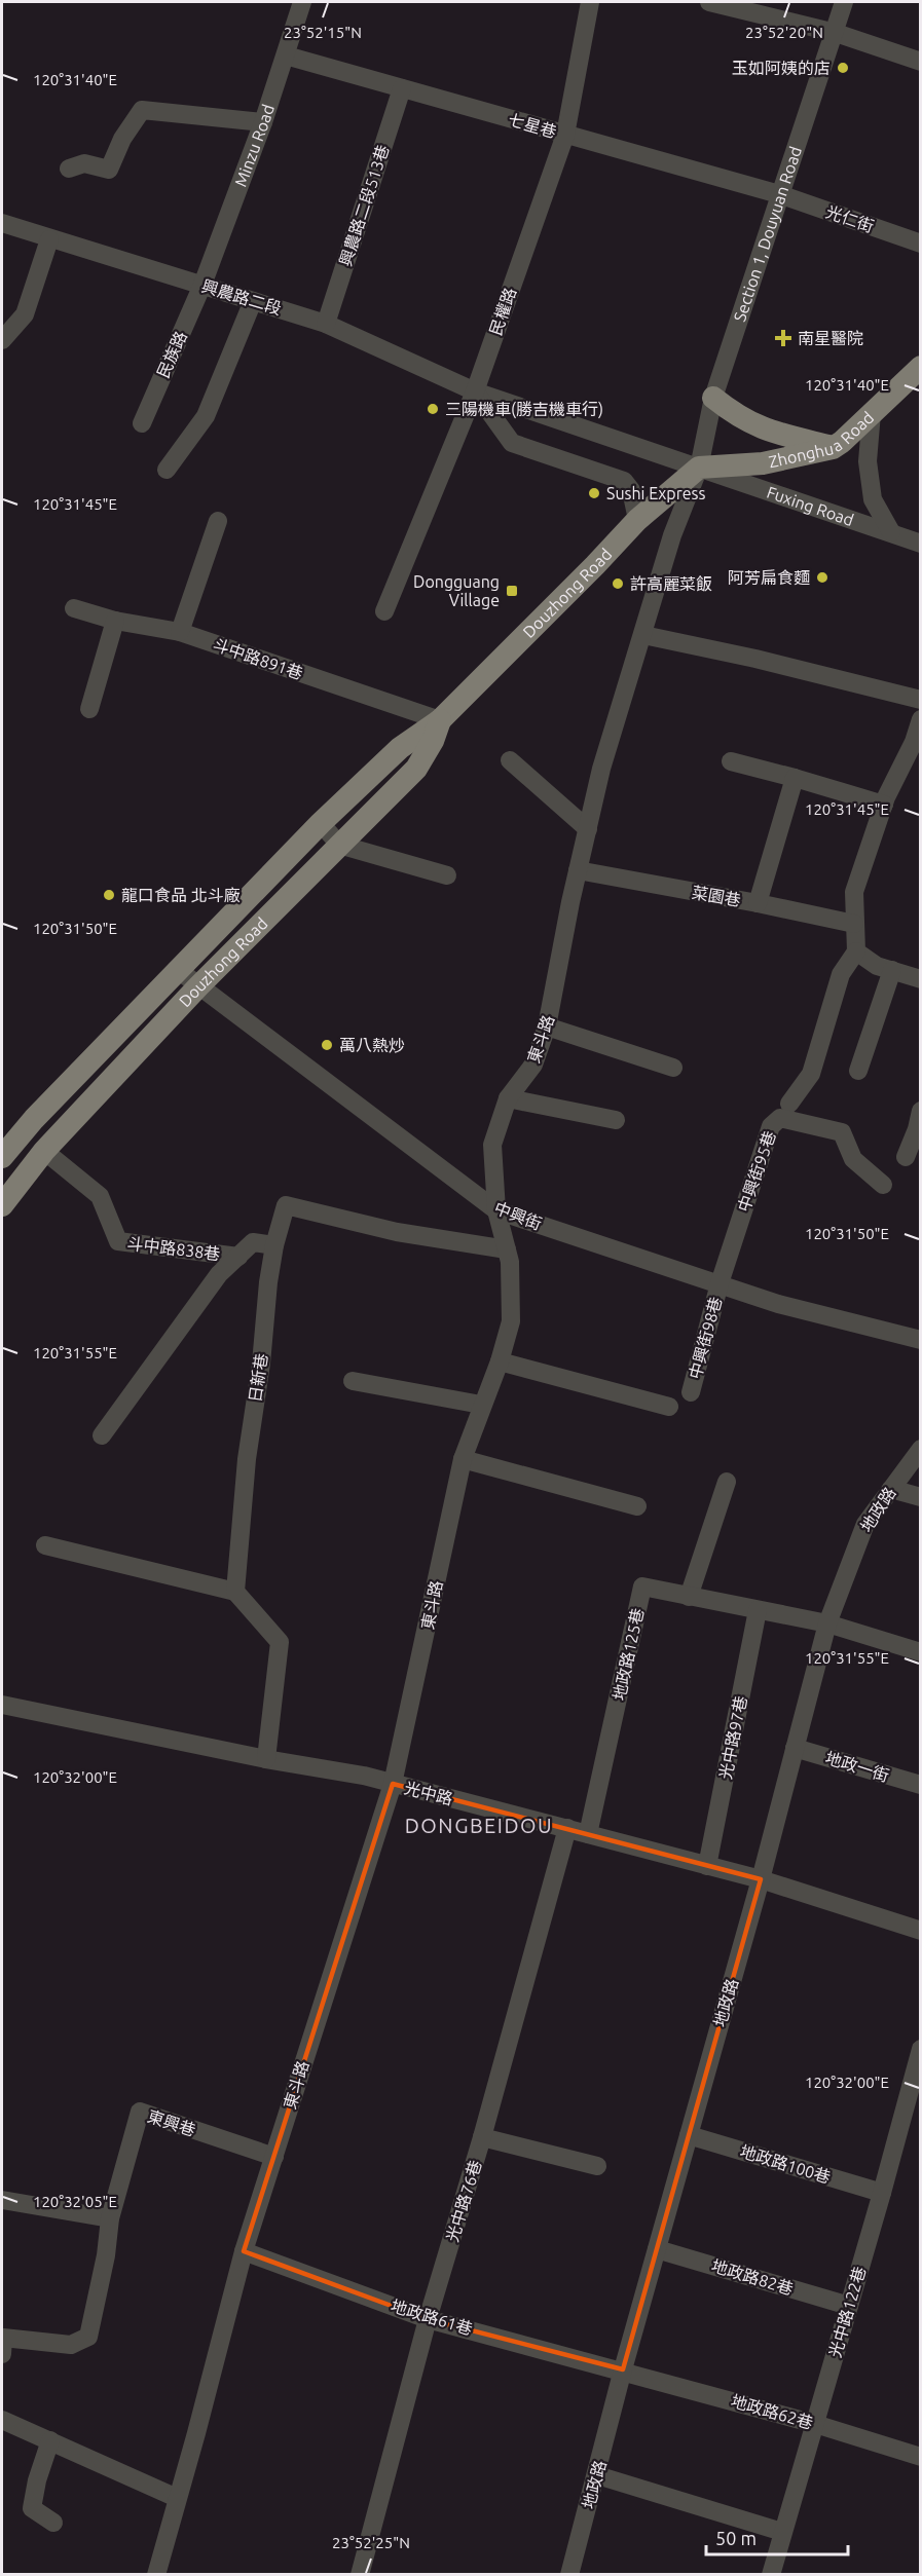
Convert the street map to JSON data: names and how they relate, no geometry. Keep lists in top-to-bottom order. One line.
{"streets":{"main road":["Zhonghua Road","Douzhong Road"],"street":["七星巷","Minzu Road","興農路二段513巷","光仁街","Section 1, Douyuan Road","興農路二段","民權路","民族路","Fuxing Road","斗中路891巷","菜園巷","東斗路","中興街95巷","中興街","斗中路838巷","中興街98巷","日新巷","地政路","地政路125巷","光中路97巷","地政一街","光中路","東興巷","地政路100巷","光中路76巷","地政路82巷","光中路122巷","地政路61巷","地政路62巷"]},"crossings":[["七星巷","Minzu Road"],["七星巷","興農路二段513巷"],["七星巷","光仁街"],["七星巷","Section 1, Douyuan Road"],["七星巷","民權路"],["Minzu Road","興農路二段"],["Minzu Road","民族路"],["興農路二段513巷","興農路二段"],["光仁街","Section 1, Douyuan Road"],["Section 1, Douyuan Road","興農路二段"],["Section 1, Douyuan Road","Zhonghua Road"],["Section 1, Douyuan Road","Fuxing Road"],["Section 1, Douyuan Road","Douzhong Road"],["Section 1, Douyuan Road","東斗路"],["興農路二段","民權路"],["興農路二段","民族路"],["興農路二段","Zhonghua Road"],["興農路二段","Fuxing Road"],["興農路二段","Douzhong Road"],["興農路二段","東斗路"],["Zhonghua Road","Fuxing Road"],["Zhonghua Road","Douzhong Road"],["Zhonghua Road","東斗路"],["Fuxing Road","Douzhong Road"],["Fuxing Road","東斗路"],["Douzhong Road","斗中路891巷"],["Douzhong Road","東斗路"],["Douzhong Road","中興街"],["Douzhong Road","斗中路838巷"],["菜園巷","東斗路"],["東斗路","中興街"],["東斗路","日新巷"],["東斗路","光中路"],["東斗路","東興巷"],["東斗路","地政路61巷"],["中興街95巷","中興街"],["中興街95巷","中興街98巷"],["中興街","中興街98巷"],["斗中路838巷","日新巷"],["地政路","地政路125巷"],["地政路","地政一街"],["地政路","光中路"],["地政路","地政路100巷"],["地政路","地政路82巷"],["地政路","地政路61巷"],["地政路","地政路62巷"],["地政路125巷","光中路97巷"],["地政路125巷","光中路"],["光中路97巷","光中路"],["光中路","光中路76巷"],["地政路100巷","光中路122巷"],["光中路76巷","地政路61巷"],["地政路82巷","光中路122巷"],["光中路122巷","地政路62巷"],["地政路61巷","地政路62巷"]],"districts":["DONGBEIDOU"],"places":{"other":["玉如阿姨的店","三陽機車(勝吉機車行)","Sushi Express","阿芳扁食麵","許高麗菜飯","龍口食品 北斗廠","萬八熱炒"],"health":["南星醫院"],"transit":["Dongguang Village"]},"scale_bar":"50 m","coordinates":["23°52'20\"N","23°52'15\"N","120°31'40\"E","120°31'45\"E","120°31'50\"E","120°31'55\"E","120°32'00\"E","120°32'05\"E","23°52'25\"N"]}
